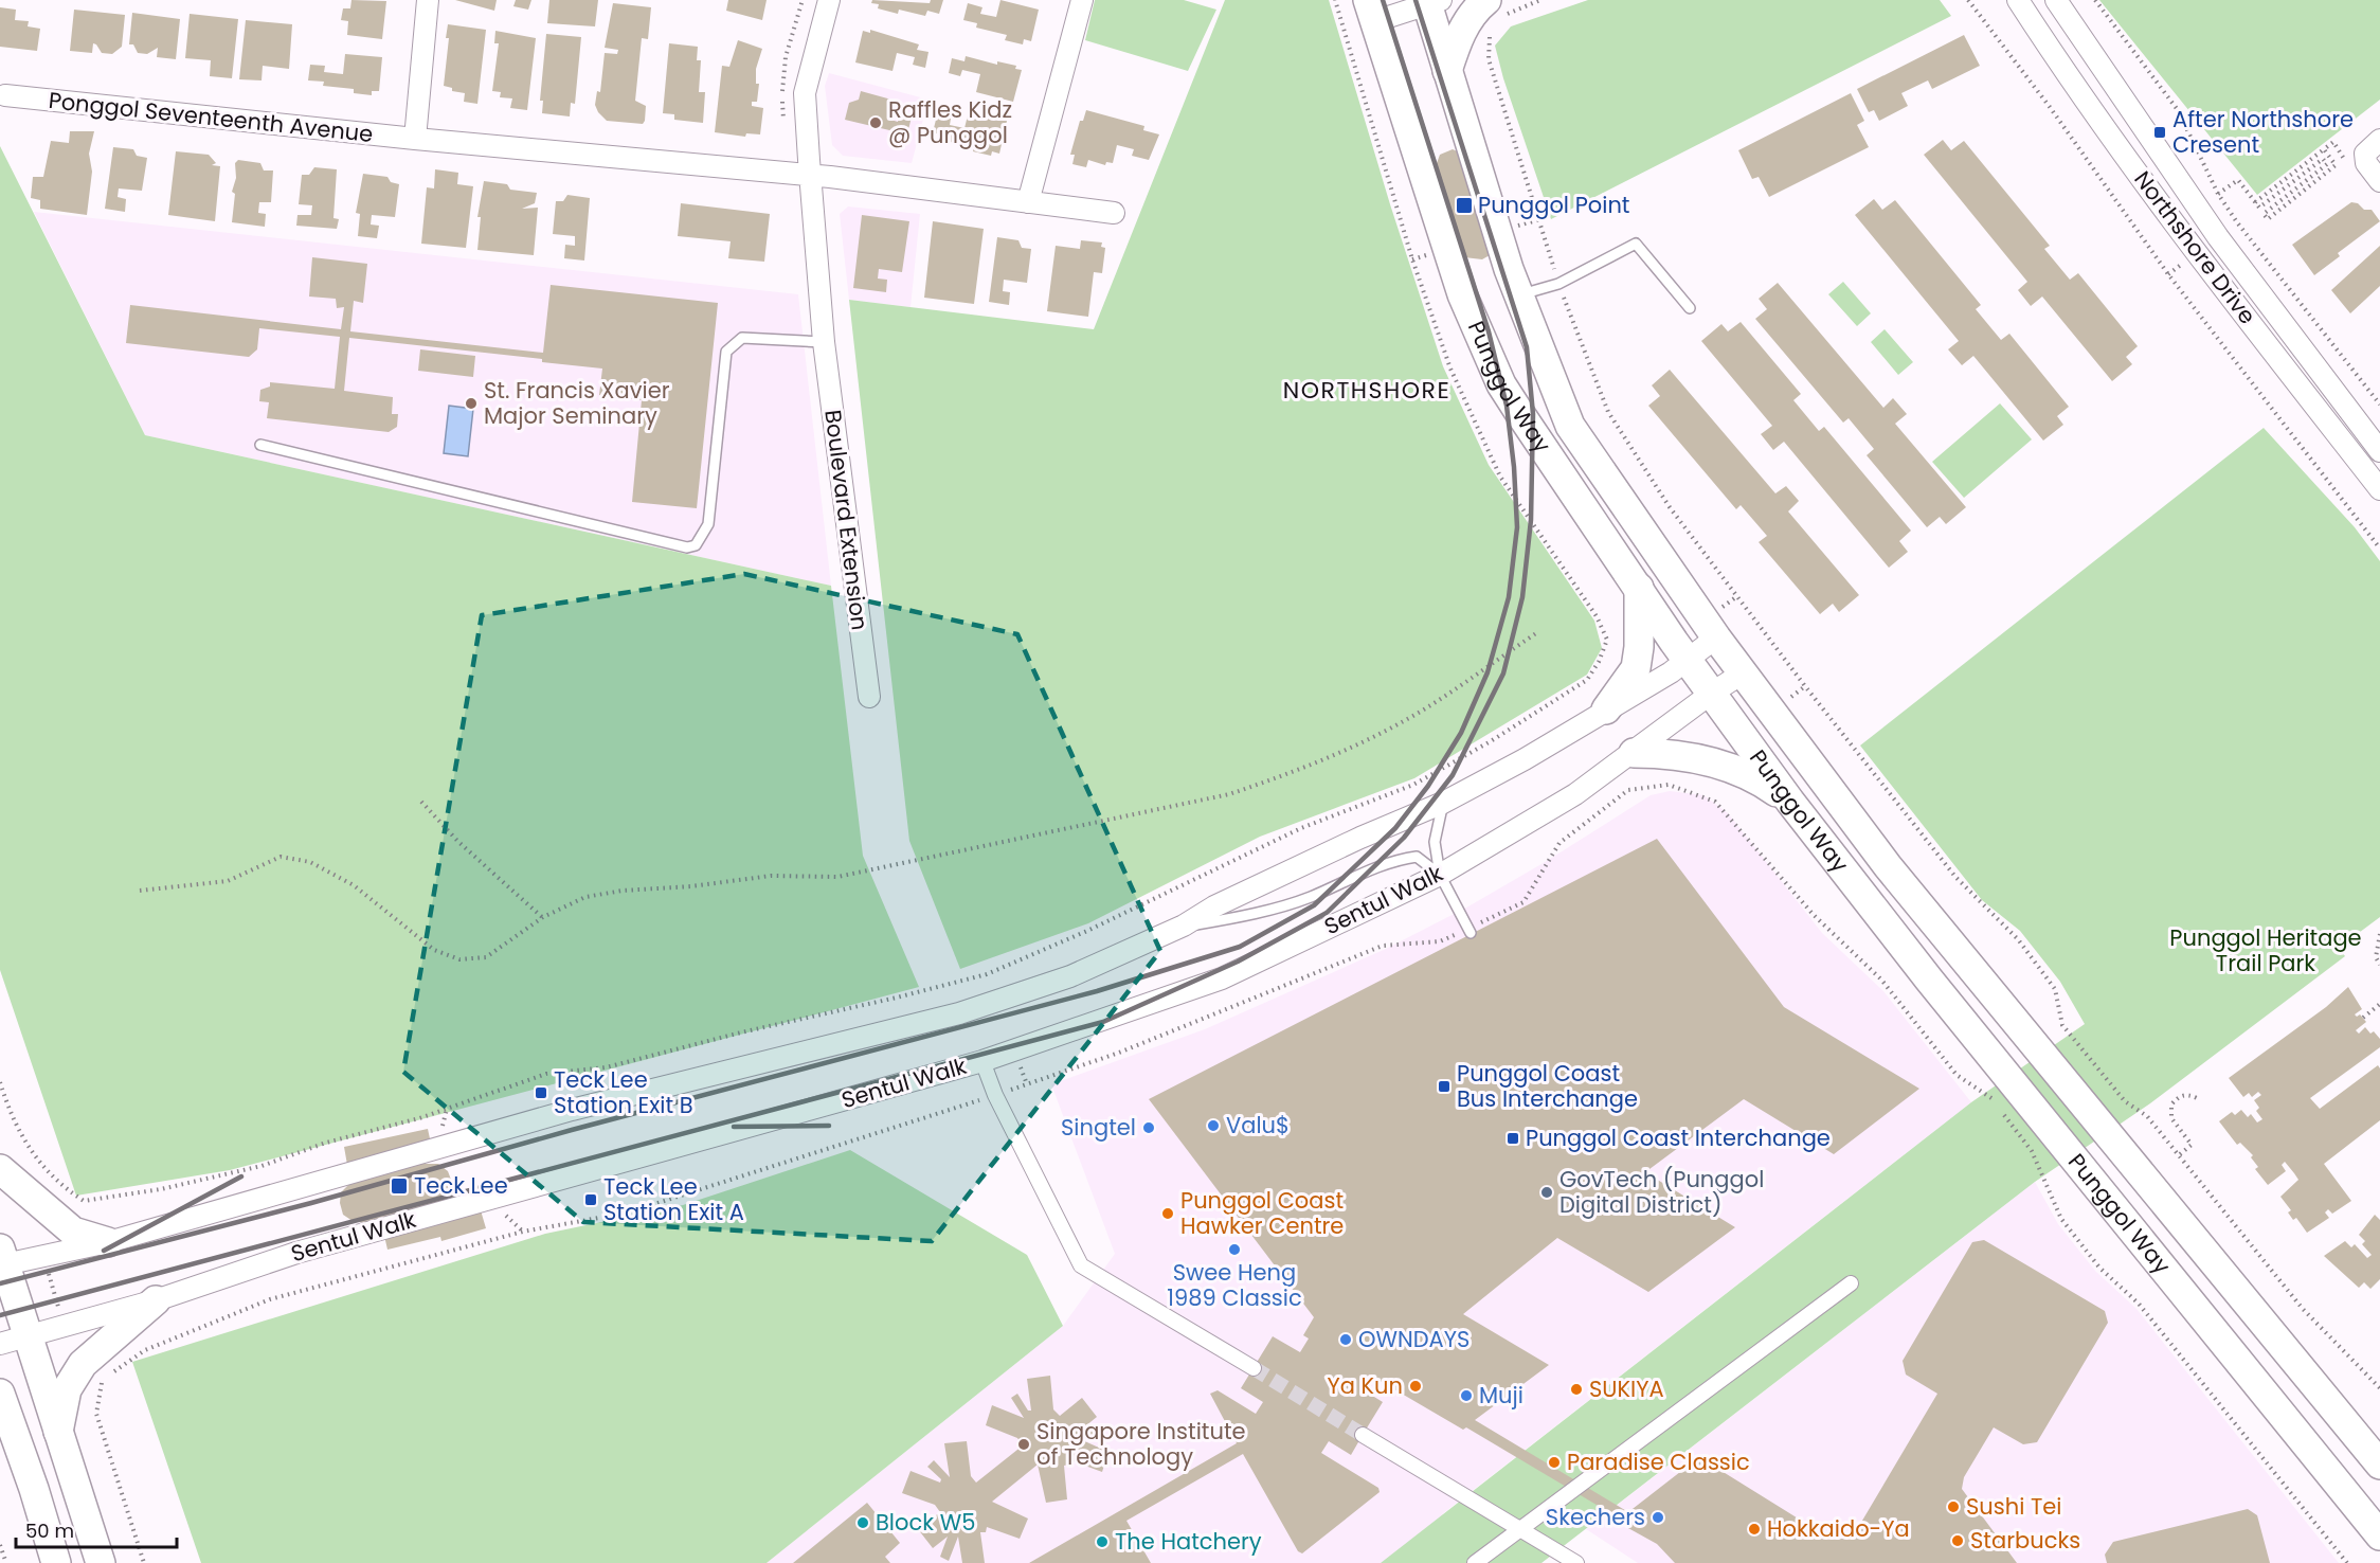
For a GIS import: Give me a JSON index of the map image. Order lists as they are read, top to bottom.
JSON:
{
  "streets": {
    "main road": ["Punggol Way"],
    "street": [
      "Ponggol Seventeenth Avenue",
      "Northshore Drive",
      "Boulevard Extension",
      "Sentul Walk"
    ]
  },
  "crossings": [
    ["Punggol Way", "Sentul Walk"]
  ],
  "districts": ["NORTHSHORE"],
  "parks": ["Punggol Heritage Trail Park"],
  "places": {
    "other": [
      "Raffles Kidz @ Punggol",
      "St. Francis Xavier Major Seminary",
      "Valu$",
      "Singtel",
      "GovTech (Punggol Digital District)",
      "Punggol Coast Hawker Centre",
      "Swee Heng 1989 Classic",
      "OWNDAYS",
      "Ya Kun",
      "SUKIYA",
      "Muji",
      "Singapore Institute of Technology",
      "Paradise Classic",
      "Sushi Tei",
      "Skechers",
      "Block W5",
      "Hokkaido-Ya",
      "Starbucks",
      "The Hatchery"
    ],
    "transit": [
      "After Northshore Cresent",
      "Punggol Point",
      "Punggol Coast Bus Interchange",
      "Teck Lee Station Exit B",
      "Punggol Coast Interchange",
      "Teck Lee",
      "Teck Lee Station Exit A"
    ]
  },
  "scale_bar": "50 m"
}
